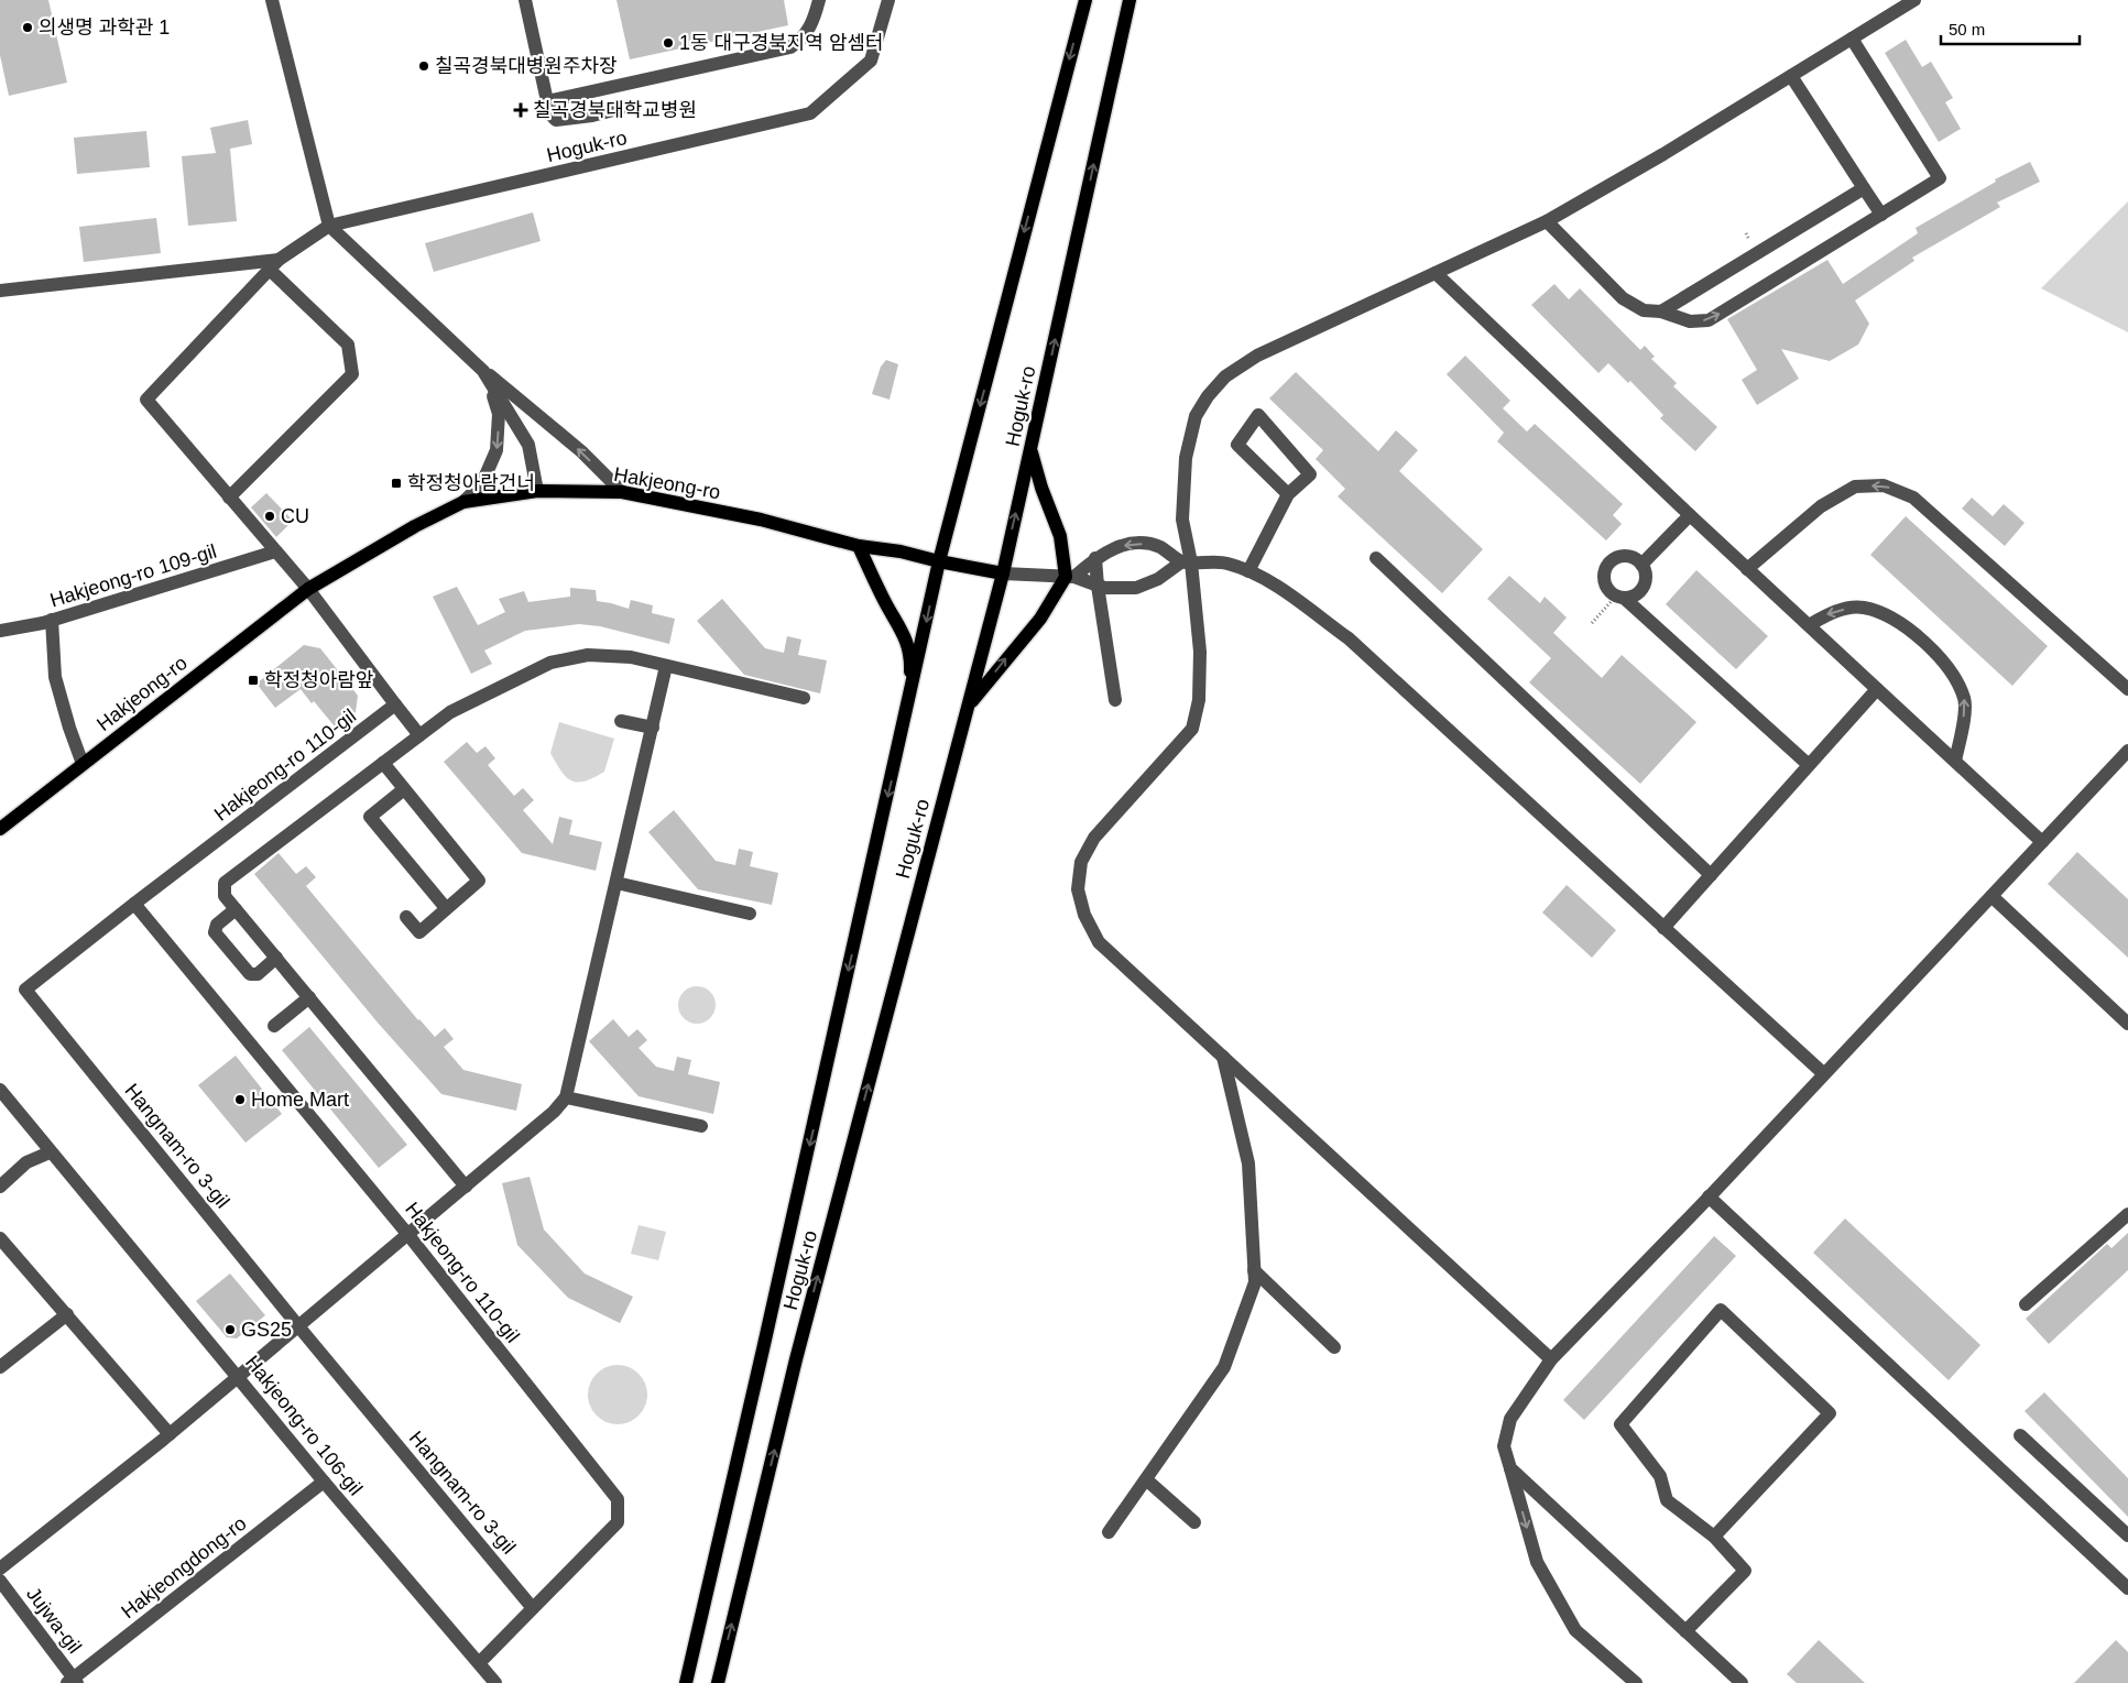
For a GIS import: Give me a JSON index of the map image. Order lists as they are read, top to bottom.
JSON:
{
  "streets": {
    "main road": ["Hoguk-ro", "Hakjeong-ro"],
    "street": [
      "Hakjeong-ro 109-gil",
      "Hakjeong-ro 110-gil",
      "Hangnam-ro 3-gil",
      "Hakjeong-ro 106-gil",
      "Hakjeongdong-ro",
      "Jujwa-gil"
    ]
  },
  "crossings": [
    ["Hoguk-ro", "Hakjeong-ro"],
    ["Hakjeong-ro 110-gil", "Hangnam-ro 3-gil"],
    ["Hakjeong-ro 110-gil", "Hakjeong-ro 106-gil"],
    ["Hakjeong-ro 106-gil", "Hakjeongdong-ro"],
    ["Hakjeongdong-ro", "Jujwa-gil"]
  ],
  "places": {
    "other": [
      "의생명 과학관 1",
      "1동 대구경북지역 암셈터",
      "칠곡경북대병원주차장",
      "CU",
      "Home Mart",
      "GS25"
    ],
    "health": ["칠곡경북대학교병원"],
    "transit": ["학정청아람건너", "학정청아람앞"]
  },
  "scale_bar": "50 m"
}
